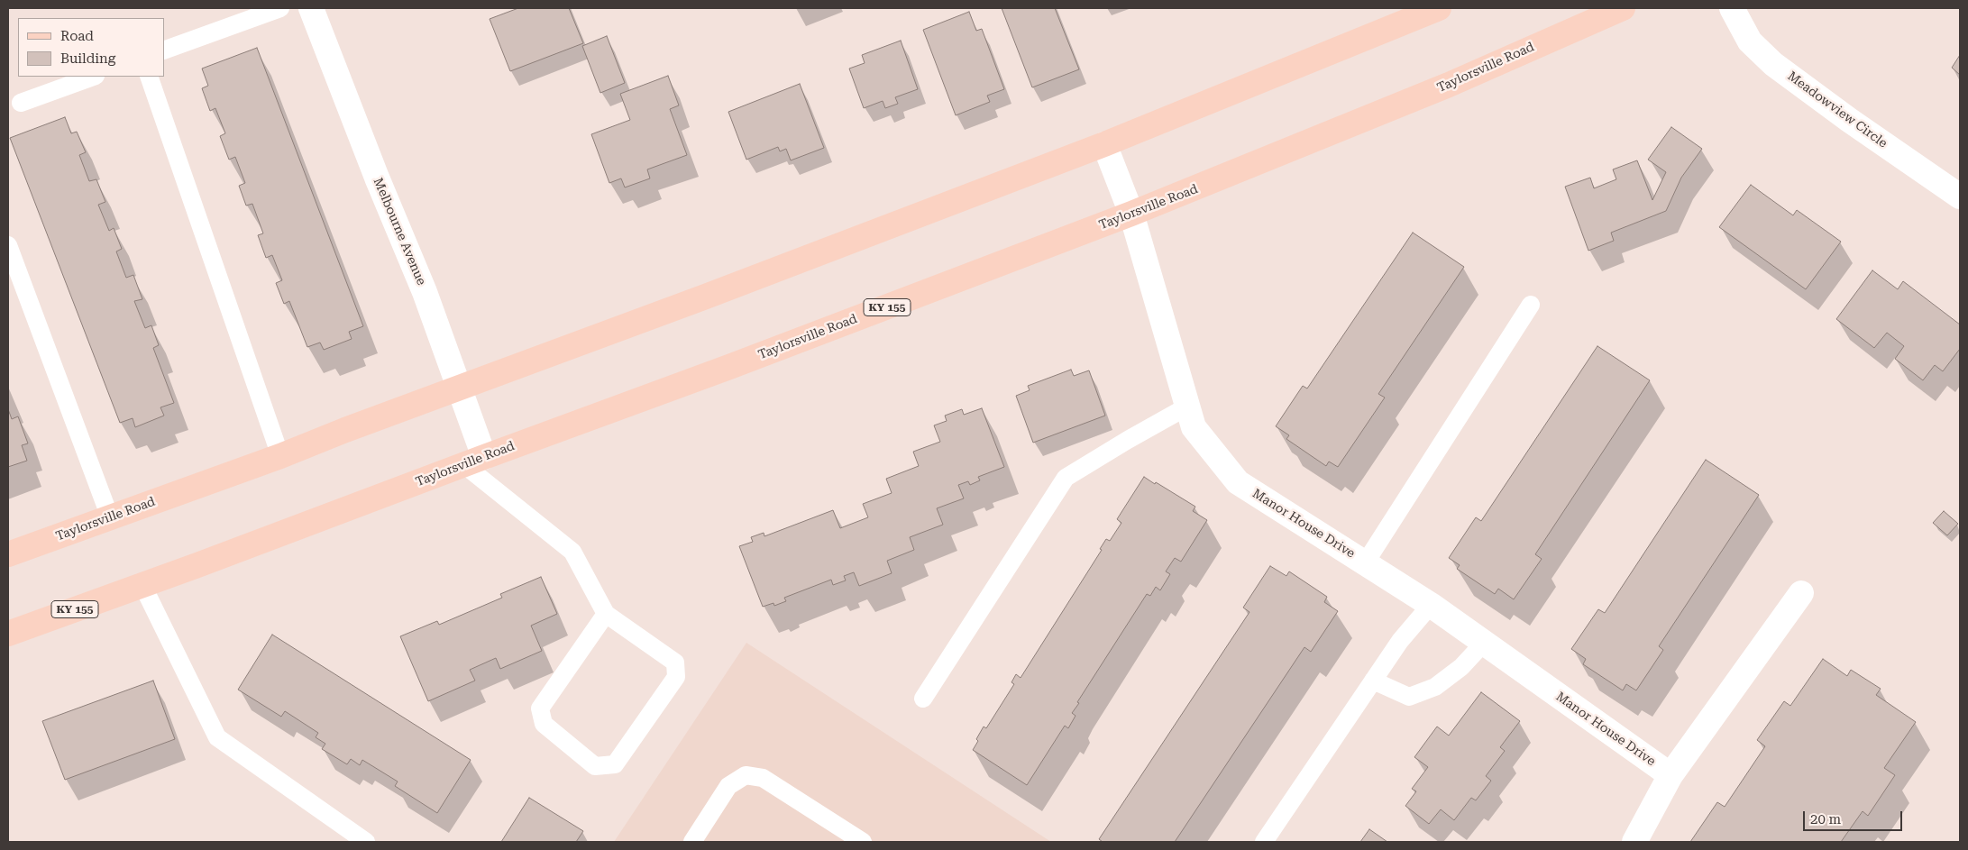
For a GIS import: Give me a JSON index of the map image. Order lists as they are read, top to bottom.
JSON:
{
  "streets": {
    "main road": ["Taylorsville Road", "KY 155"],
    "street": ["Meadowview Circle", "Melbourne Avenue", "Manor House Drive"]
  },
  "crossings": [
    ["Taylorsville Road", "Melbourne Avenue"],
    ["Taylorsville Road", "Manor House Drive"]
  ],
  "legend": ["Road", "Building"],
  "scale_bar": "20 m"
}
